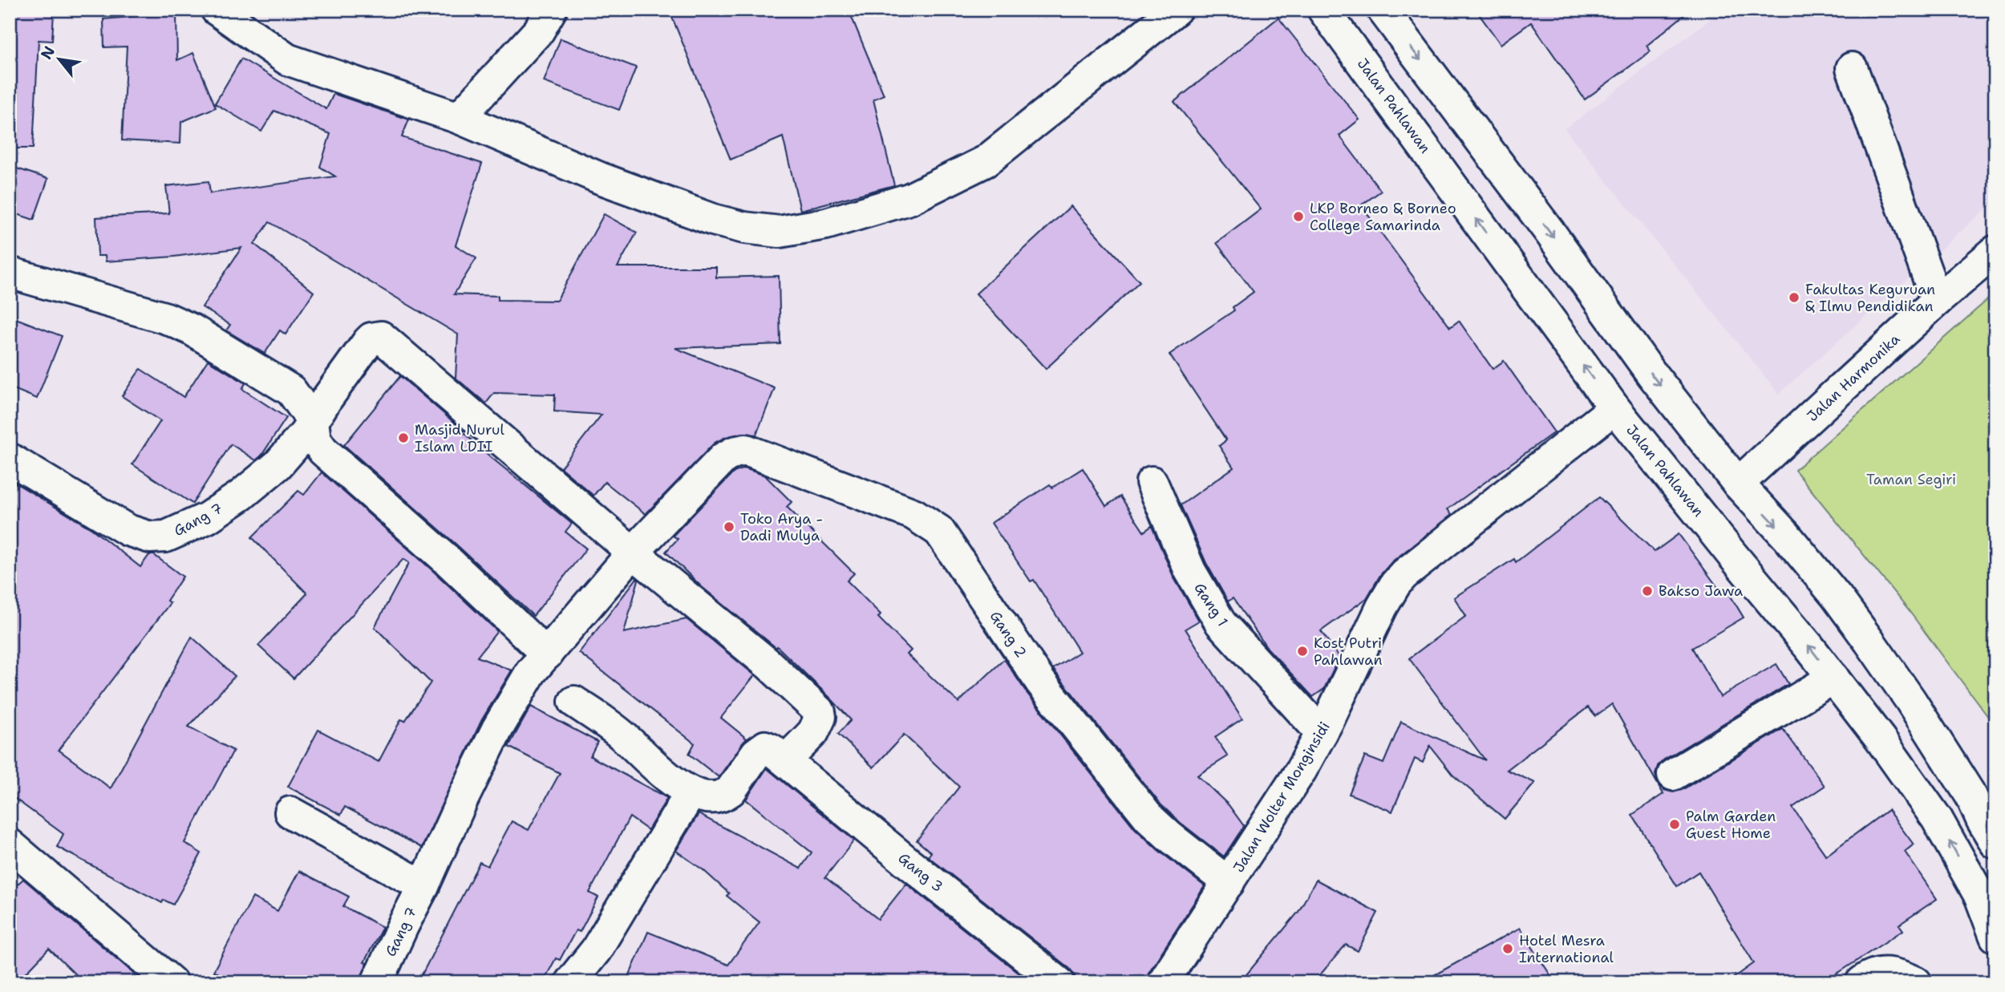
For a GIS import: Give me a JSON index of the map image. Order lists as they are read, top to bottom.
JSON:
{
  "streets": {
    "street": [
      "Jalan Pahlawan",
      "Jalan Harmonika",
      "Gang 7",
      "Gang 1",
      "Gang 2",
      "Jalan Wolter Monginsidi",
      "Gang 3"
    ]
  },
  "crossings": [
    ["Jalan Pahlawan", "Jalan Wolter Monginsidi"],
    ["Gang 7", "Gang 2"],
    ["Gang 1", "Jalan Wolter Monginsidi"],
    ["Gang 2", "Jalan Wolter Monginsidi"]
  ],
  "parks": ["Taman Segiri"],
  "places": [
    "LKP Borneo & Borneo College Samarinda",
    "Fakultas Keguruan & Ilmu Pendidikan",
    "Masjid Nurul Islam LDII",
    "Toko Arya - Dadi Mulya",
    "Bakso Jawa",
    "Kost Putri Pahlawan",
    "Palm Garden Guest Home",
    "Hotel Mesra International"
  ],
  "north": "top left"
}
